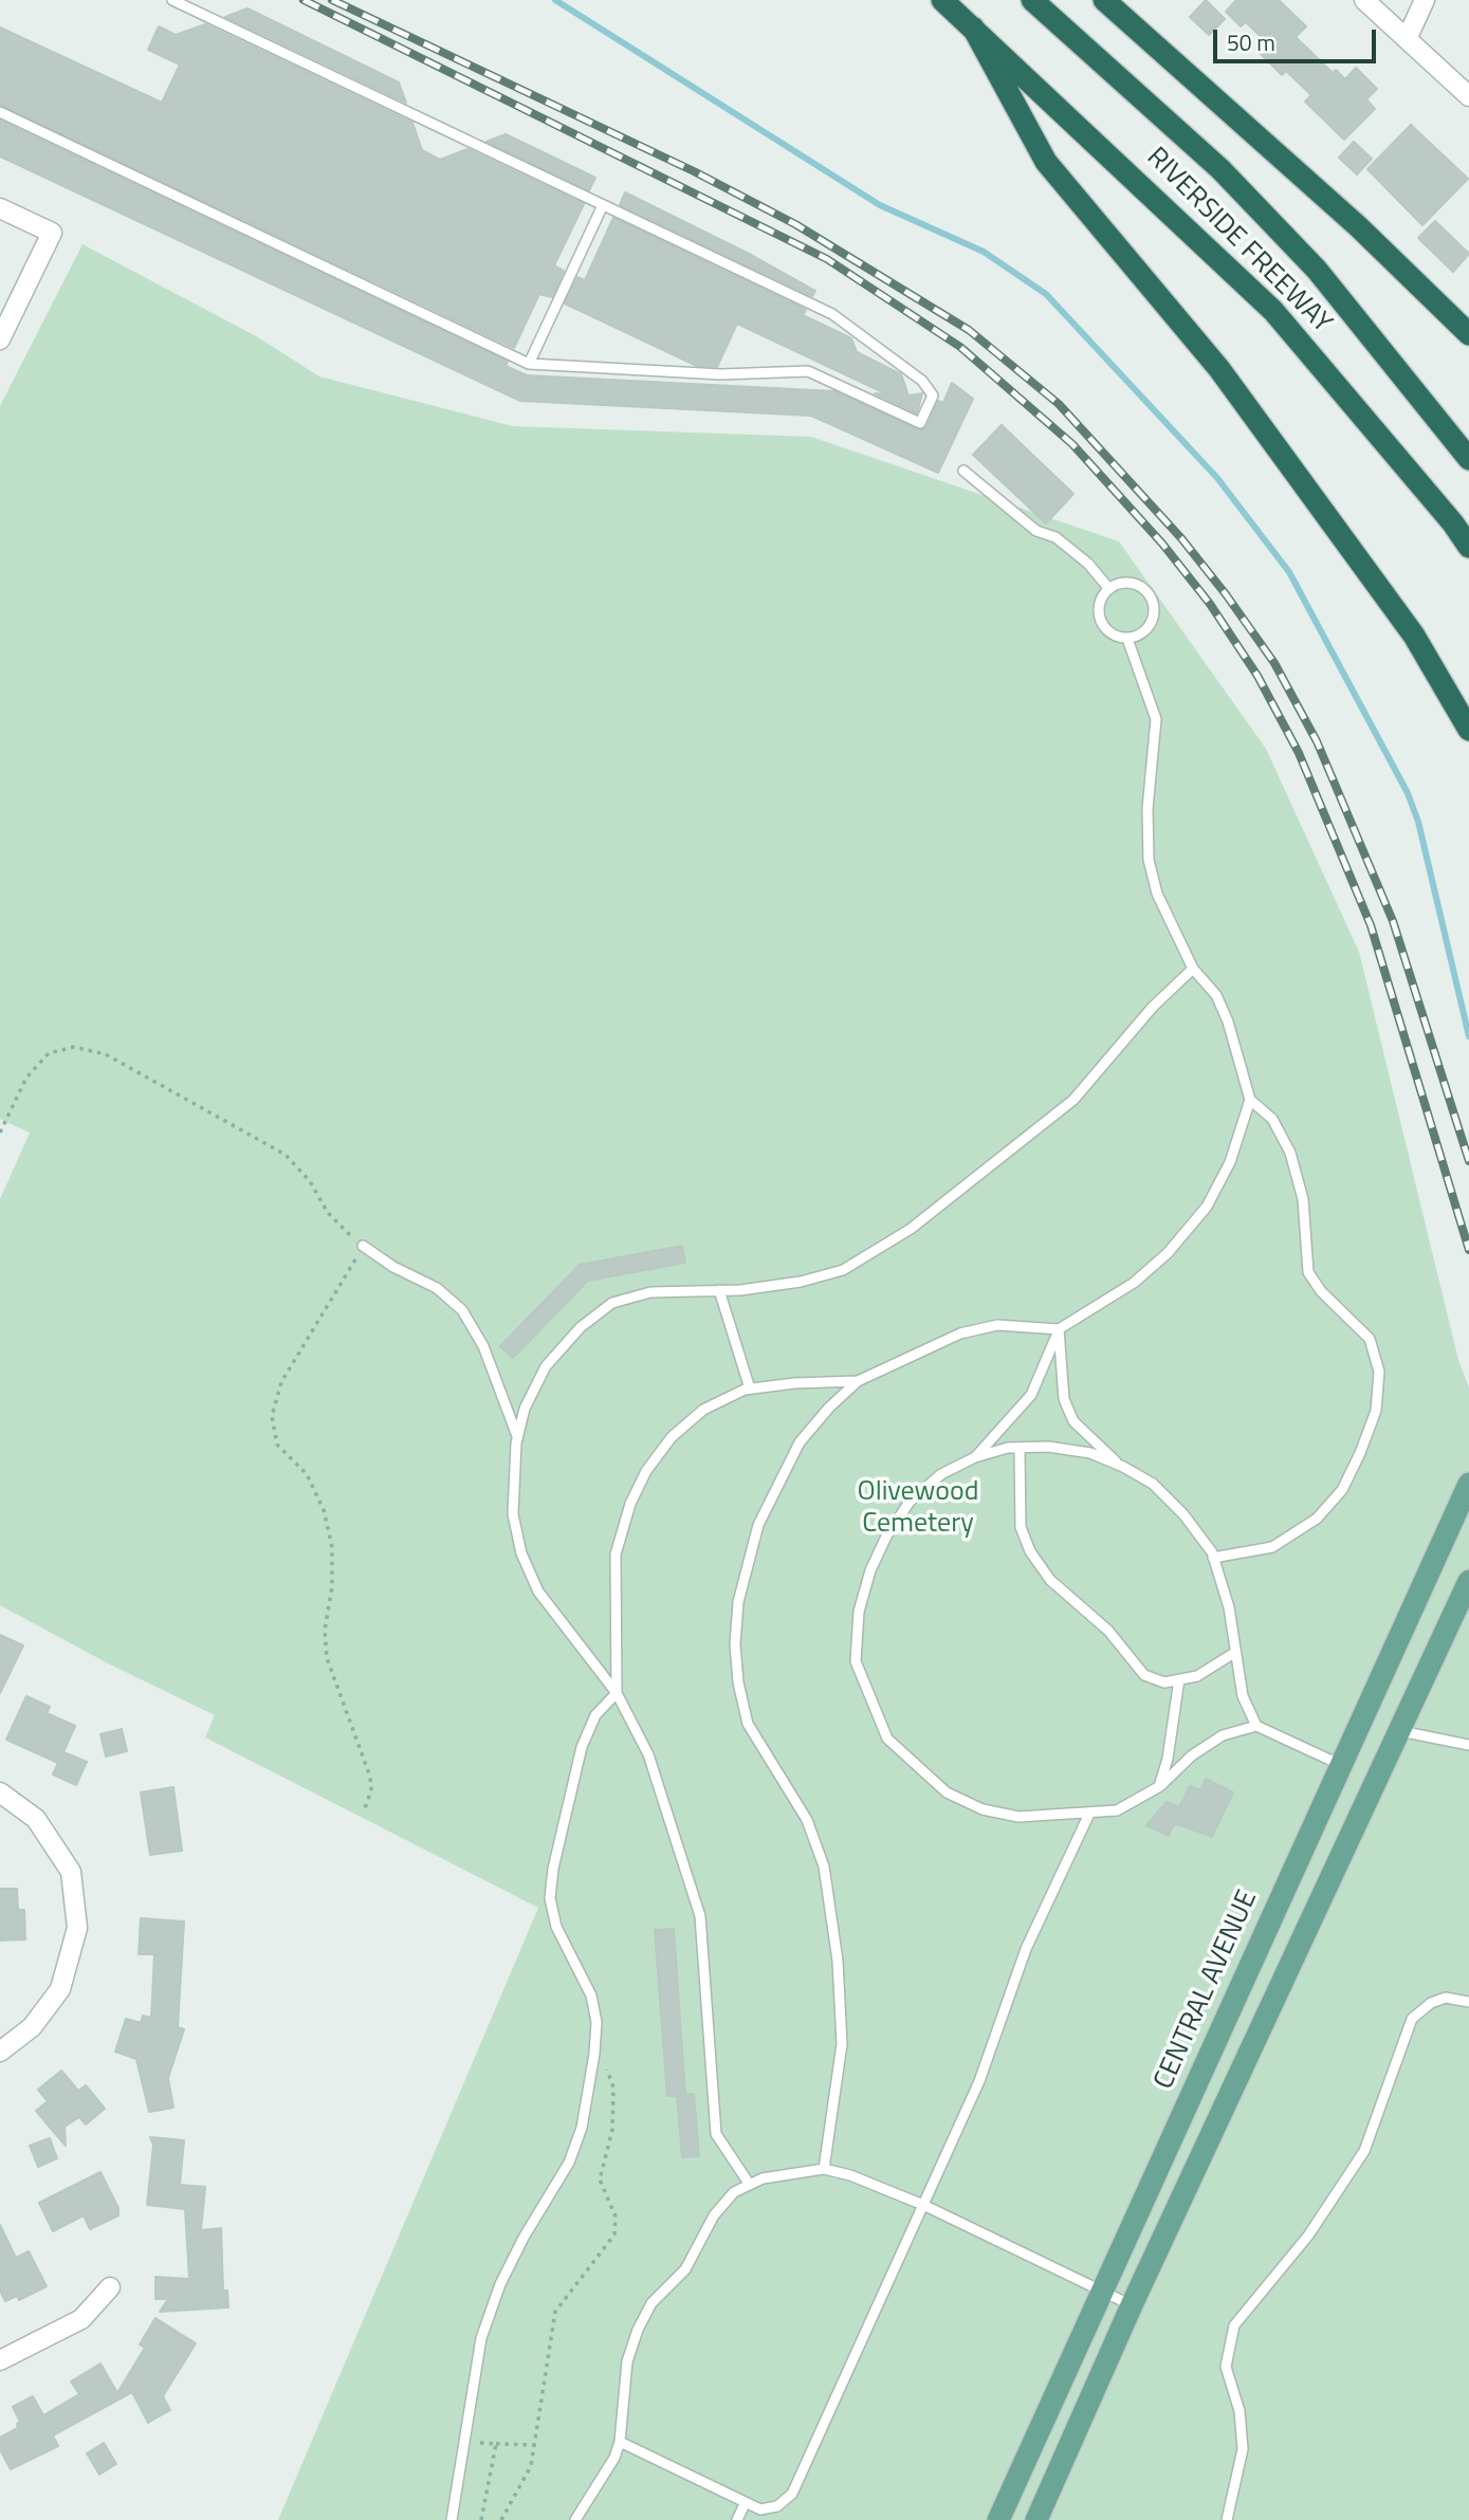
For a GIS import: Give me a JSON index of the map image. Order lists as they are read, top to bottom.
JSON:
{
  "streets": {
    "highway": ["RIVERSIDE FREEWAY"],
    "main road": ["CENTRAL AVENUE"]
  },
  "parks": ["Olivewood Cemetery"],
  "scale_bar": "50 m"
}
